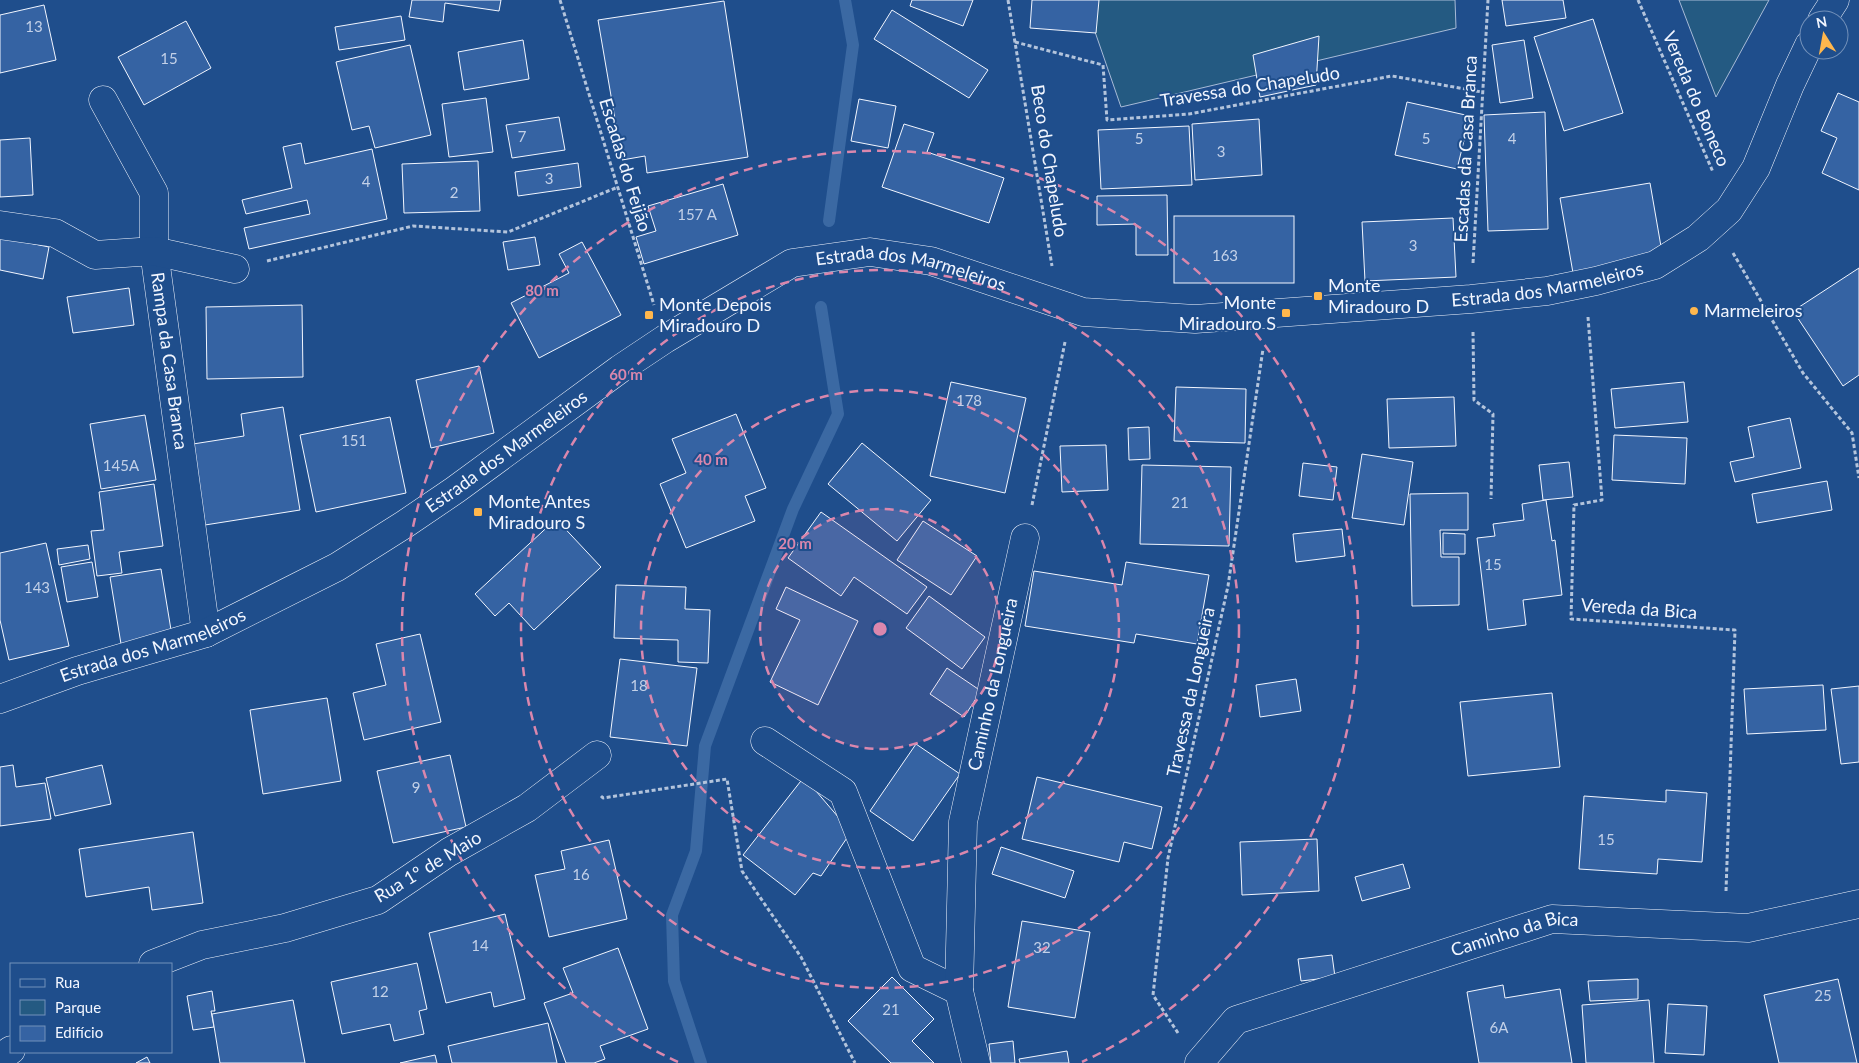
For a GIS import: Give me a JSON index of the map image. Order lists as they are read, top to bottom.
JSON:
{
  "streets": {
    "street": [
      "Estrada dos Marmeleiros",
      "Rampa da Casa Branca",
      "Caminho da Longueira",
      "Rua 1º de Maio",
      "Caminho da Bica"
    ],
    "path": [
      "Travessa do Chapeludo",
      "Vereda do Boneco",
      "Escadas da Casa Branca",
      "Beco do Chapeludo",
      "Escadas do Feijão",
      "Vereda da Bica",
      "Travessa da Longueira"
    ]
  },
  "crossings": [
    ["Travessa do Chapeludo", "Escadas da Casa Branca"],
    ["Travessa do Chapeludo", "Beco do Chapeludo"],
    ["Vereda do Boneco", "Estrada dos Marmeleiros"],
    ["Escadas da Casa Branca", "Estrada dos Marmeleiros"],
    ["Escadas do Feijão", "Estrada dos Marmeleiros"],
    ["Estrada dos Marmeleiros", "Rampa da Casa Branca"],
    ["Estrada dos Marmeleiros", "Vereda da Bica"],
    ["Estrada dos Marmeleiros", "Travessa da Longueira"],
    ["Vereda da Bica", "Caminho da Bica"]
  ],
  "places": {
    "transit": [
      "Monte Miradouro D",
      "Monte Miradouro S",
      "Monte Depois Miradouro D",
      "Monte Antes Miradouro S"
    ],
    "other": ["Marmeleiros"]
  },
  "house_numbers": [
    "13",
    "15",
    "7",
    "5",
    "5",
    "4",
    "3",
    "3",
    "4",
    "2",
    "157 A",
    "3",
    "163",
    "178",
    "151",
    "145A",
    "21",
    "15",
    "143",
    "18",
    "9",
    "15",
    "16",
    "14",
    "32",
    "12",
    "25",
    "21",
    "6A"
  ],
  "legend": ["Rua", "Parque", "Edifício"],
  "north": "top",
  "rings": [
    "80 m",
    "60 m",
    "40 m",
    "20 m"
  ]
}
